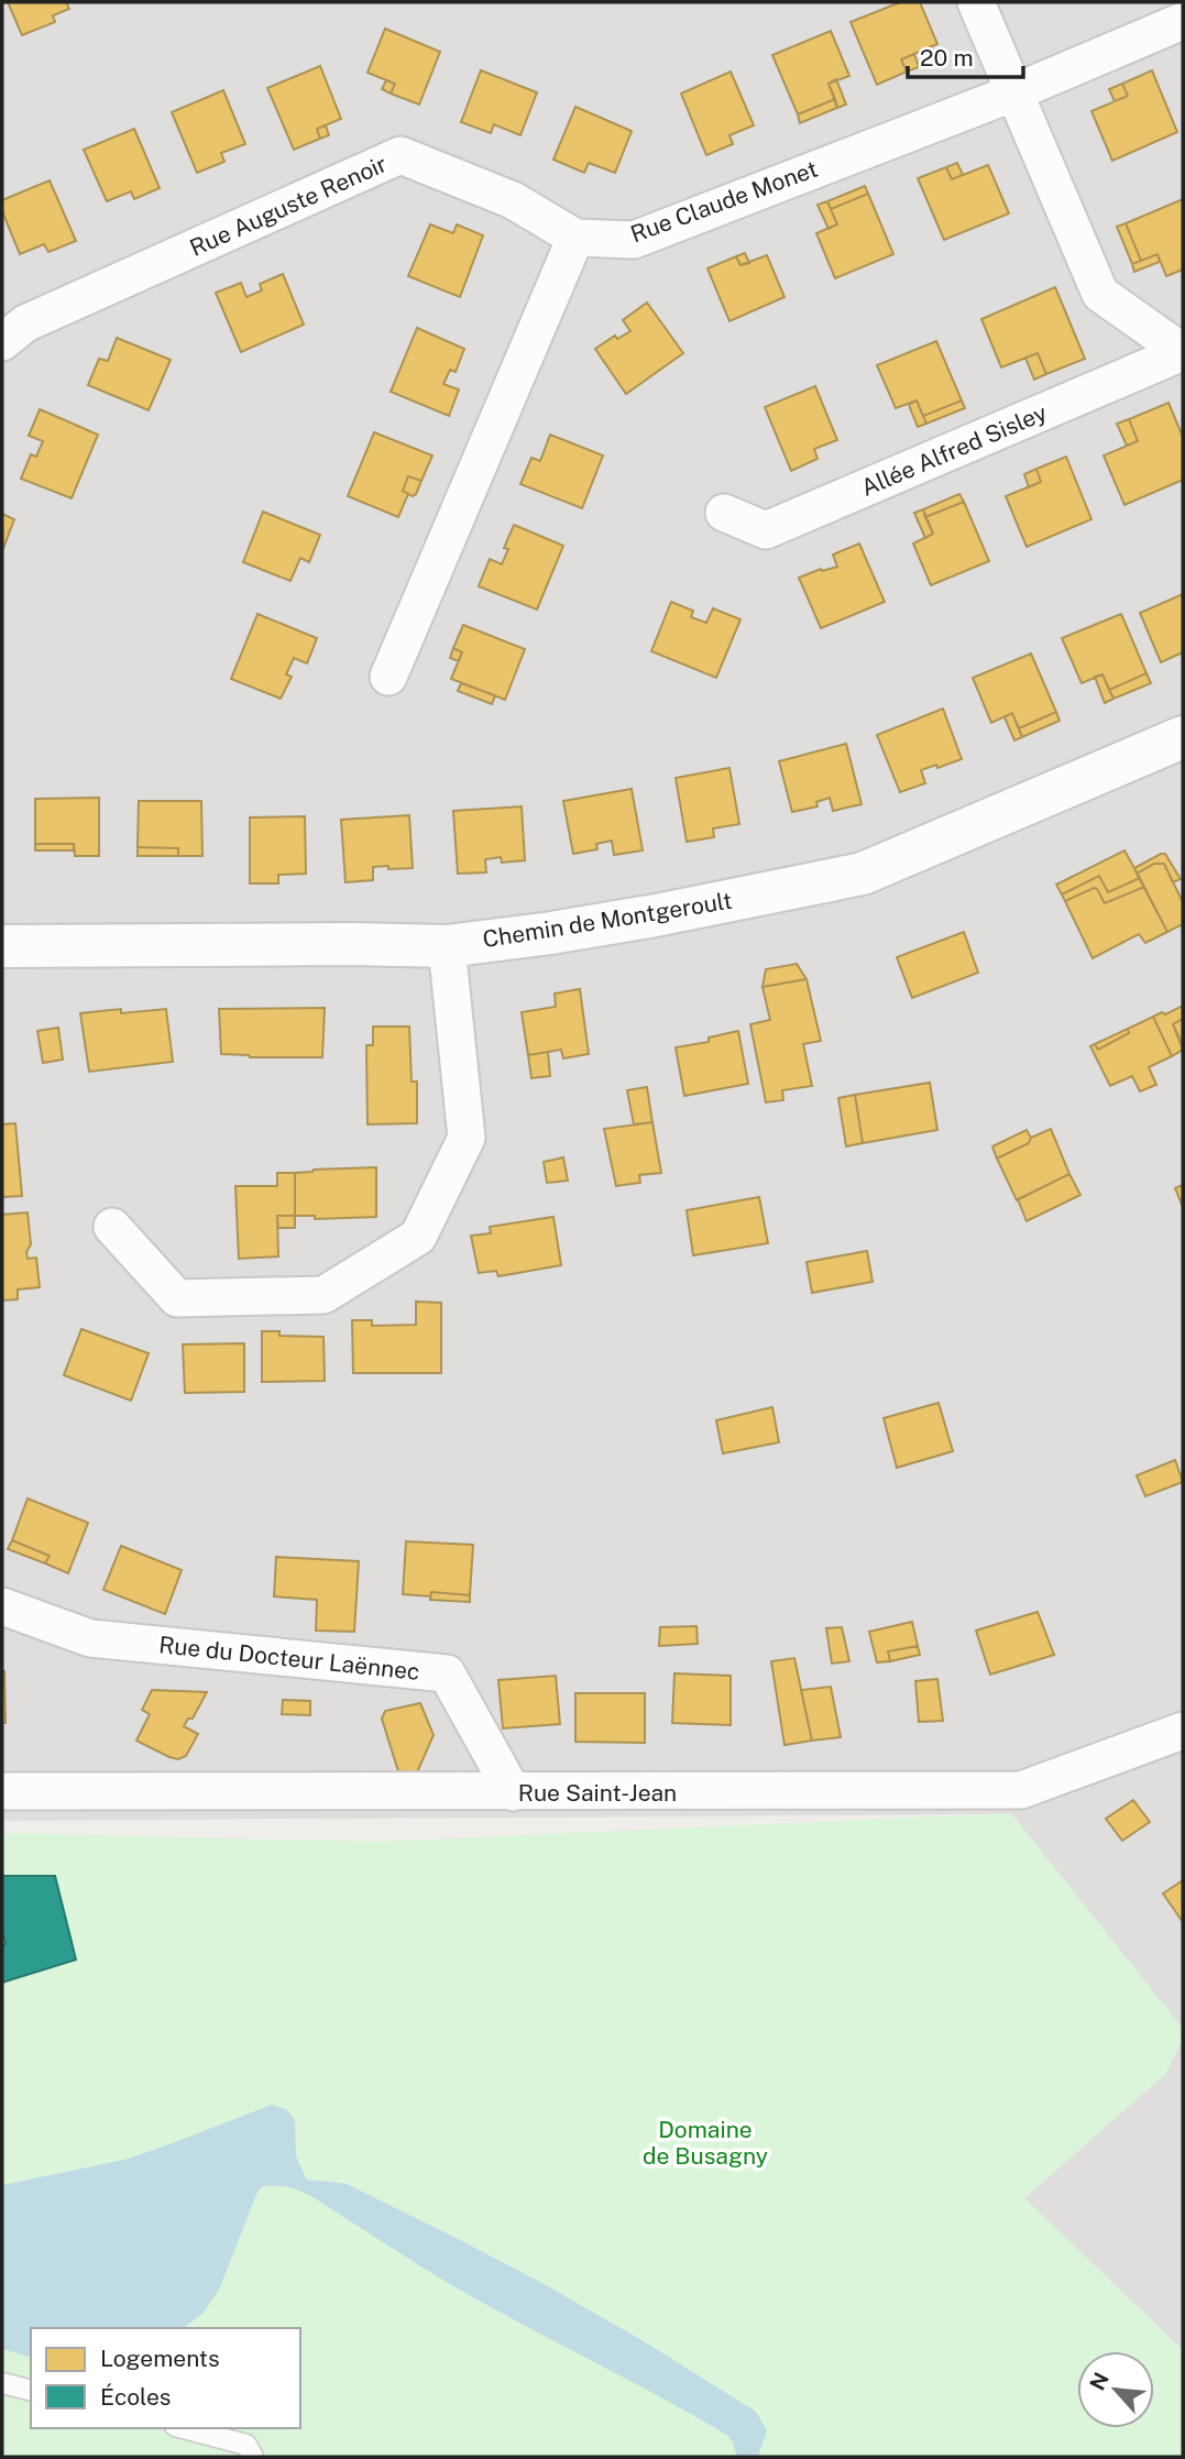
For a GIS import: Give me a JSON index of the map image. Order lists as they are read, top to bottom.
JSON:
{
  "streets": {
    "street": [
      "Rue Claude Monet",
      "Rue Auguste Renoir",
      "Allée Alfred Sisley",
      "Chemin de Montgeroult",
      "Rue du Docteur Laënnec",
      "Rue Saint-Jean"
    ]
  },
  "crossings": [
    ["Rue Claude Monet", "Rue Auguste Renoir"],
    ["Rue du Docteur Laënnec", "Rue Saint-Jean"]
  ],
  "parks": ["Domaine de Busagny"],
  "legend": ["Logements", "Écoles"],
  "scale_bar": "20 m",
  "north": "top left"
}
